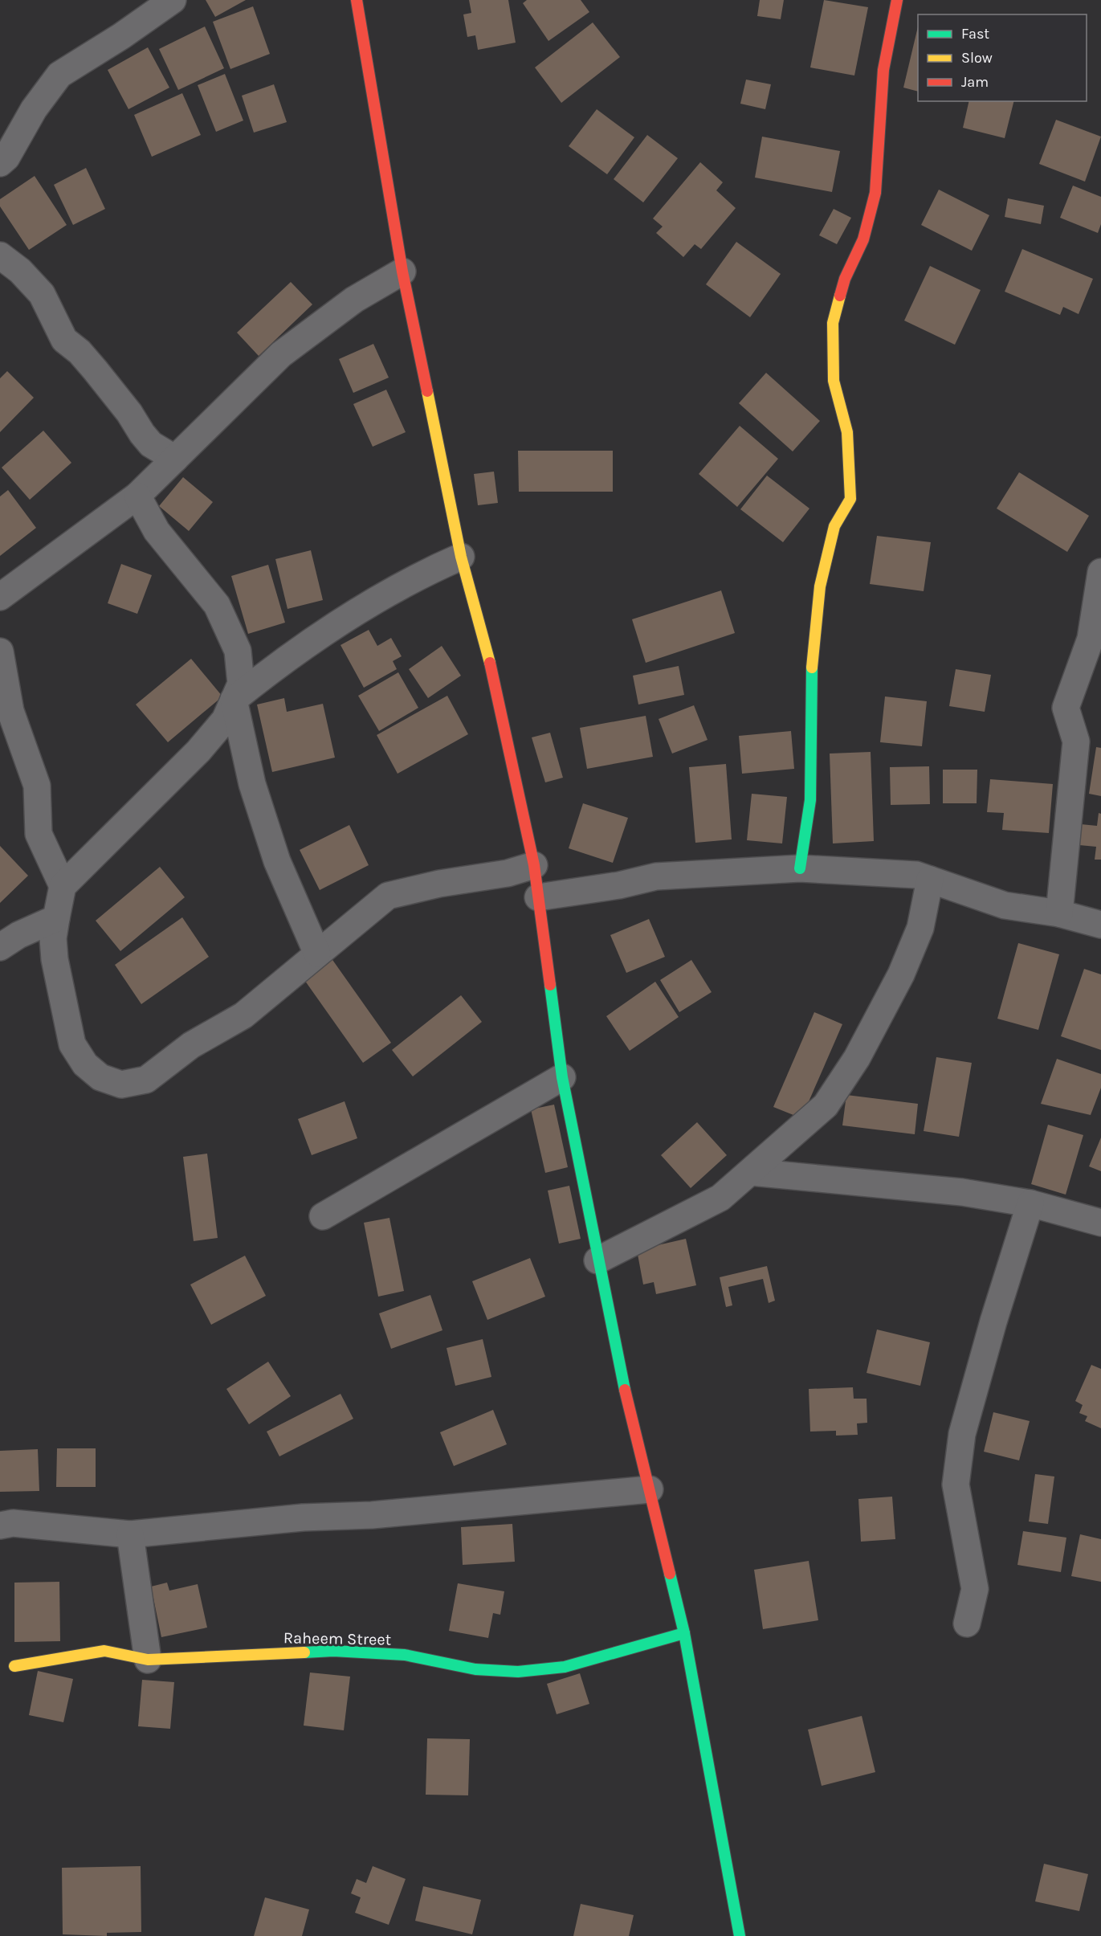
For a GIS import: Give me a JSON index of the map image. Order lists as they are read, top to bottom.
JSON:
{
  "streets": {
    "street": ["Raheem Street"]
  },
  "legend": ["Fast", "Slow", "Jam"]
}
